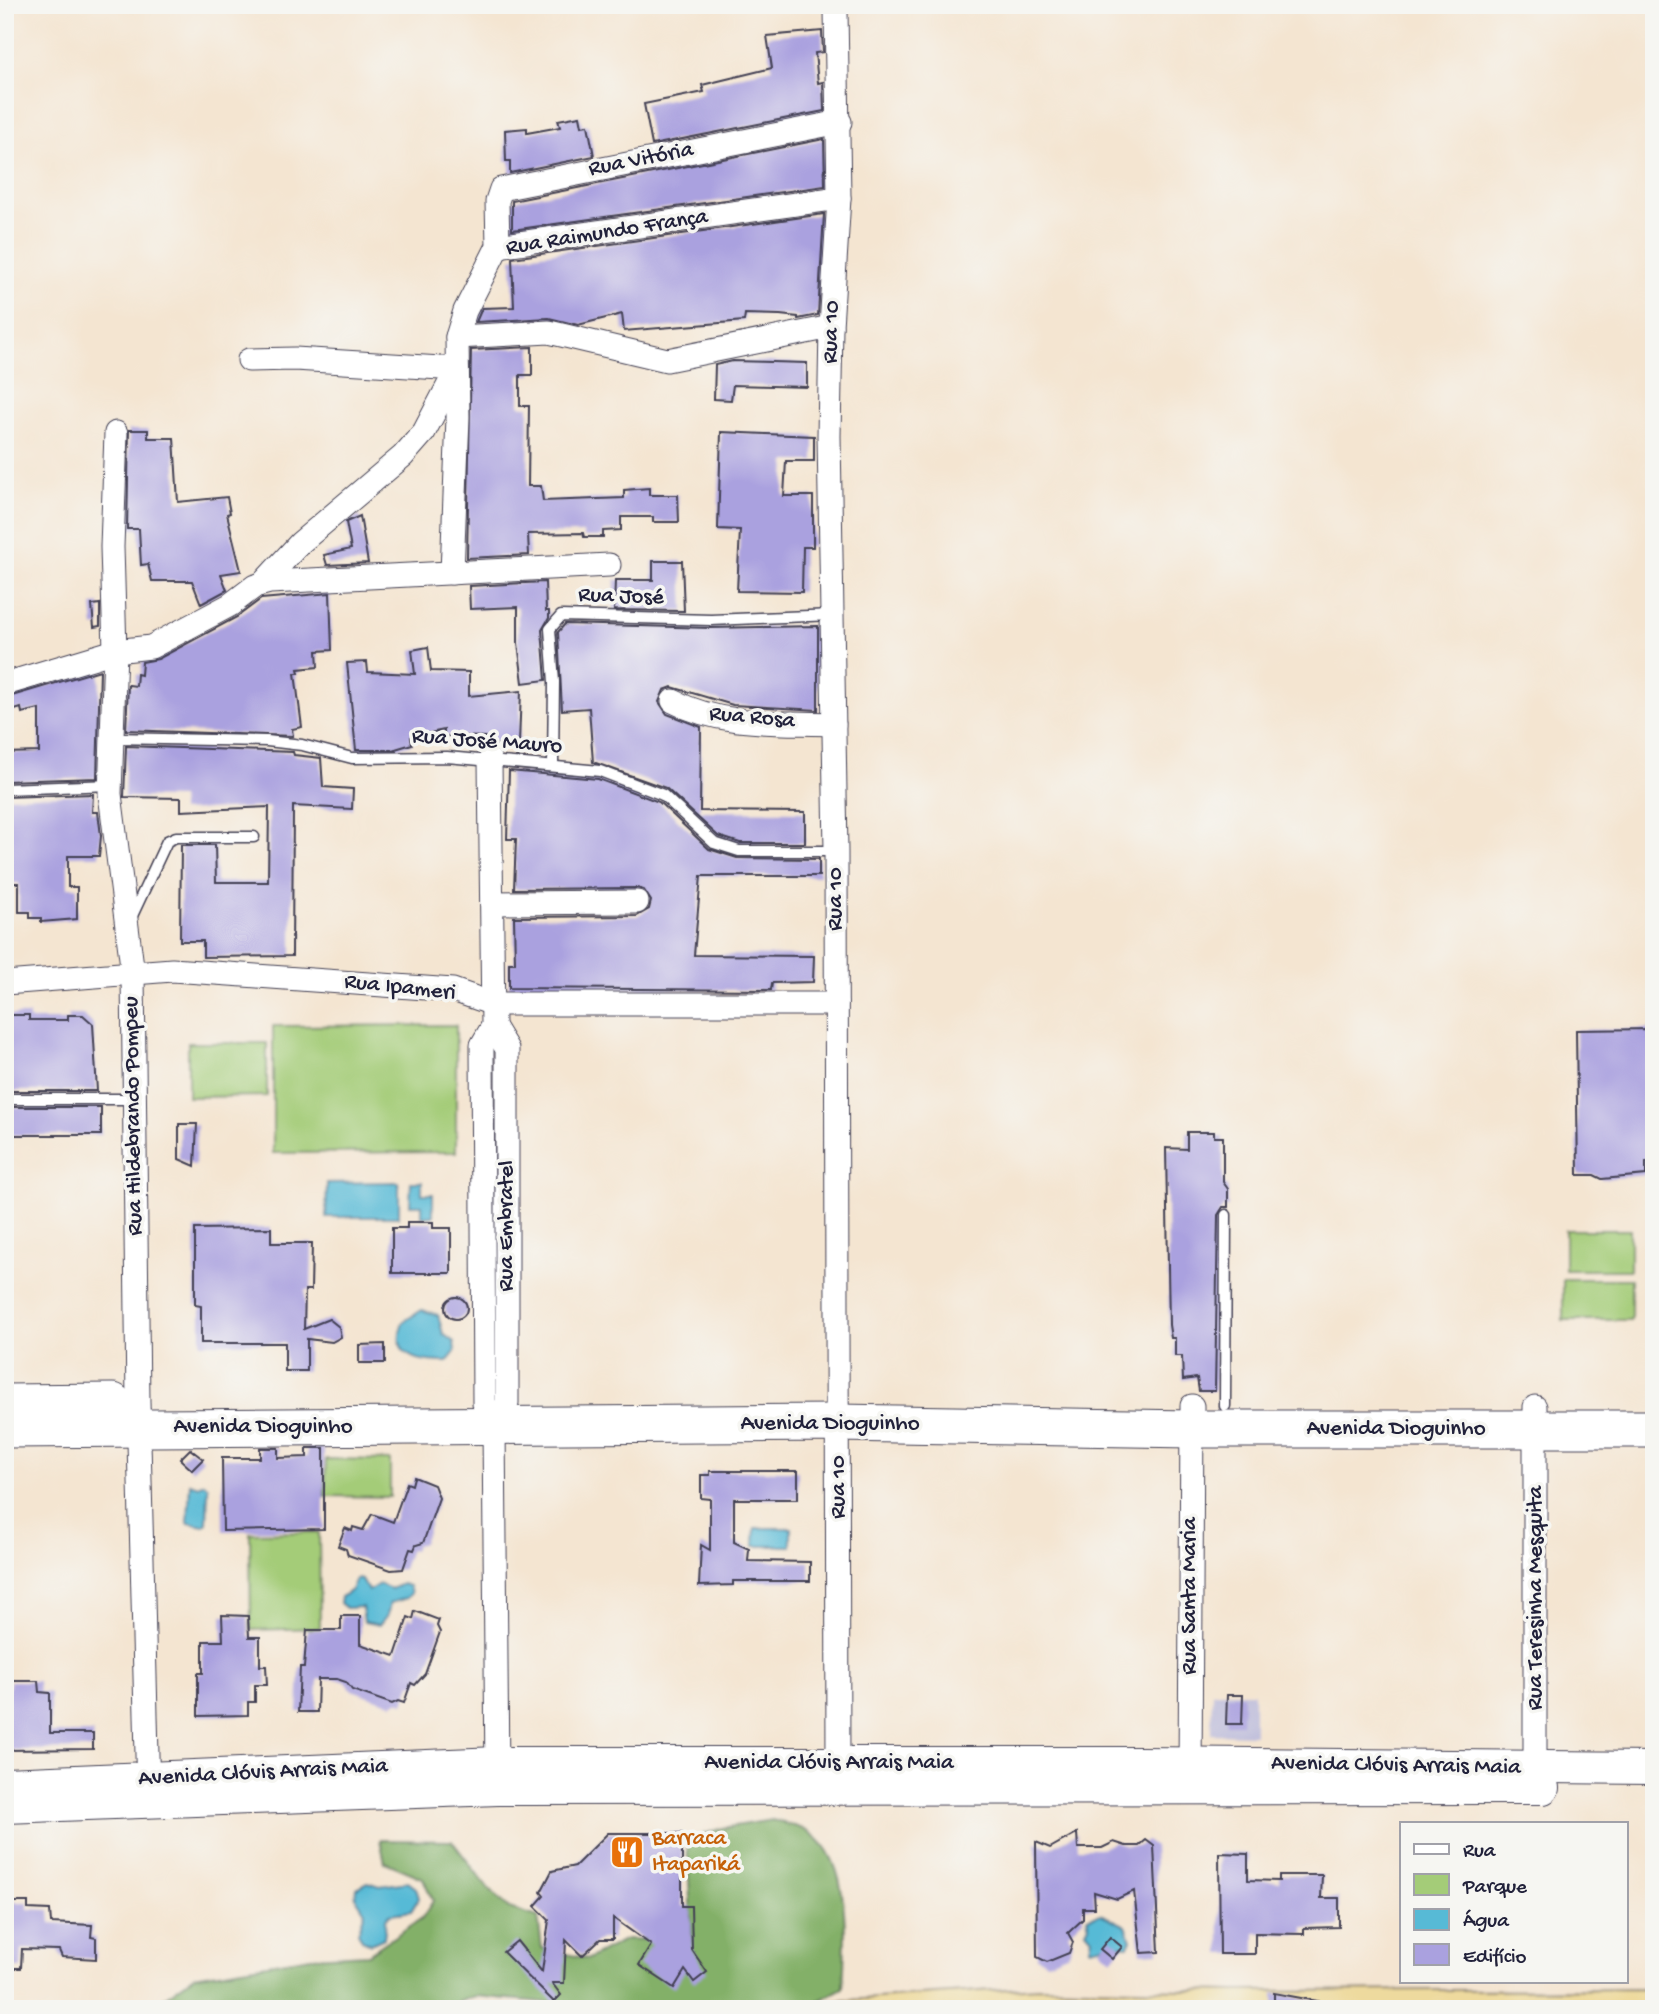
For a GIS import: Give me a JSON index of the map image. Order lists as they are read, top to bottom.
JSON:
{
  "streets": {
    "main road": ["Avenida Dioguinho", "Avenida Clóvis Arrais Maia"],
    "street": [
      "Rua Vitória",
      "Rua Raimundo França",
      "Rua 10",
      "Rua Rosa",
      "Rua Ipameri",
      "Rua Hildebrando Pompeu",
      "Rua Embratel",
      "Rua Santa Maria",
      "Rua Teresinha Mesquita"
    ],
    "lane": ["Rua José", "Rua José Mauro"]
  },
  "crossings": [
    ["Rua Vitória", "Rua Raimundo França"],
    ["Rua Vitória", "Rua 10"],
    ["Rua Raimundo França", "Rua 10"],
    ["Rua 10", "Rua José"],
    ["Rua 10", "Rua Rosa"],
    ["Rua 10", "Rua José Mauro"],
    ["Rua 10", "Rua Ipameri"],
    ["Rua 10", "Avenida Dioguinho"],
    ["Rua 10", "Avenida Clóvis Arrais Maia"],
    ["Rua José", "Rua José Mauro"],
    ["Rua José Mauro", "Rua Hildebrando Pompeu"],
    ["Rua José Mauro", "Rua Embratel"],
    ["Rua Ipameri", "Rua Hildebrando Pompeu"],
    ["Rua Ipameri", "Rua Embratel"],
    ["Rua Hildebrando Pompeu", "Avenida Dioguinho"],
    ["Rua Hildebrando Pompeu", "Avenida Clóvis Arrais Maia"],
    ["Rua Embratel", "Avenida Dioguinho"],
    ["Rua Embratel", "Avenida Clóvis Arrais Maia"],
    ["Avenida Dioguinho", "Rua Santa Maria"],
    ["Avenida Dioguinho", "Rua Teresinha Mesquita"],
    ["Rua Santa Maria", "Avenida Clóvis Arrais Maia"],
    ["Rua Teresinha Mesquita", "Avenida Clóvis Arrais Maia"]
  ],
  "places": {
    "restaurant": ["Barraca Itapariká"]
  },
  "legend": [
    "Rua",
    "Parque",
    "Água",
    "Edifício"
  ]
}
